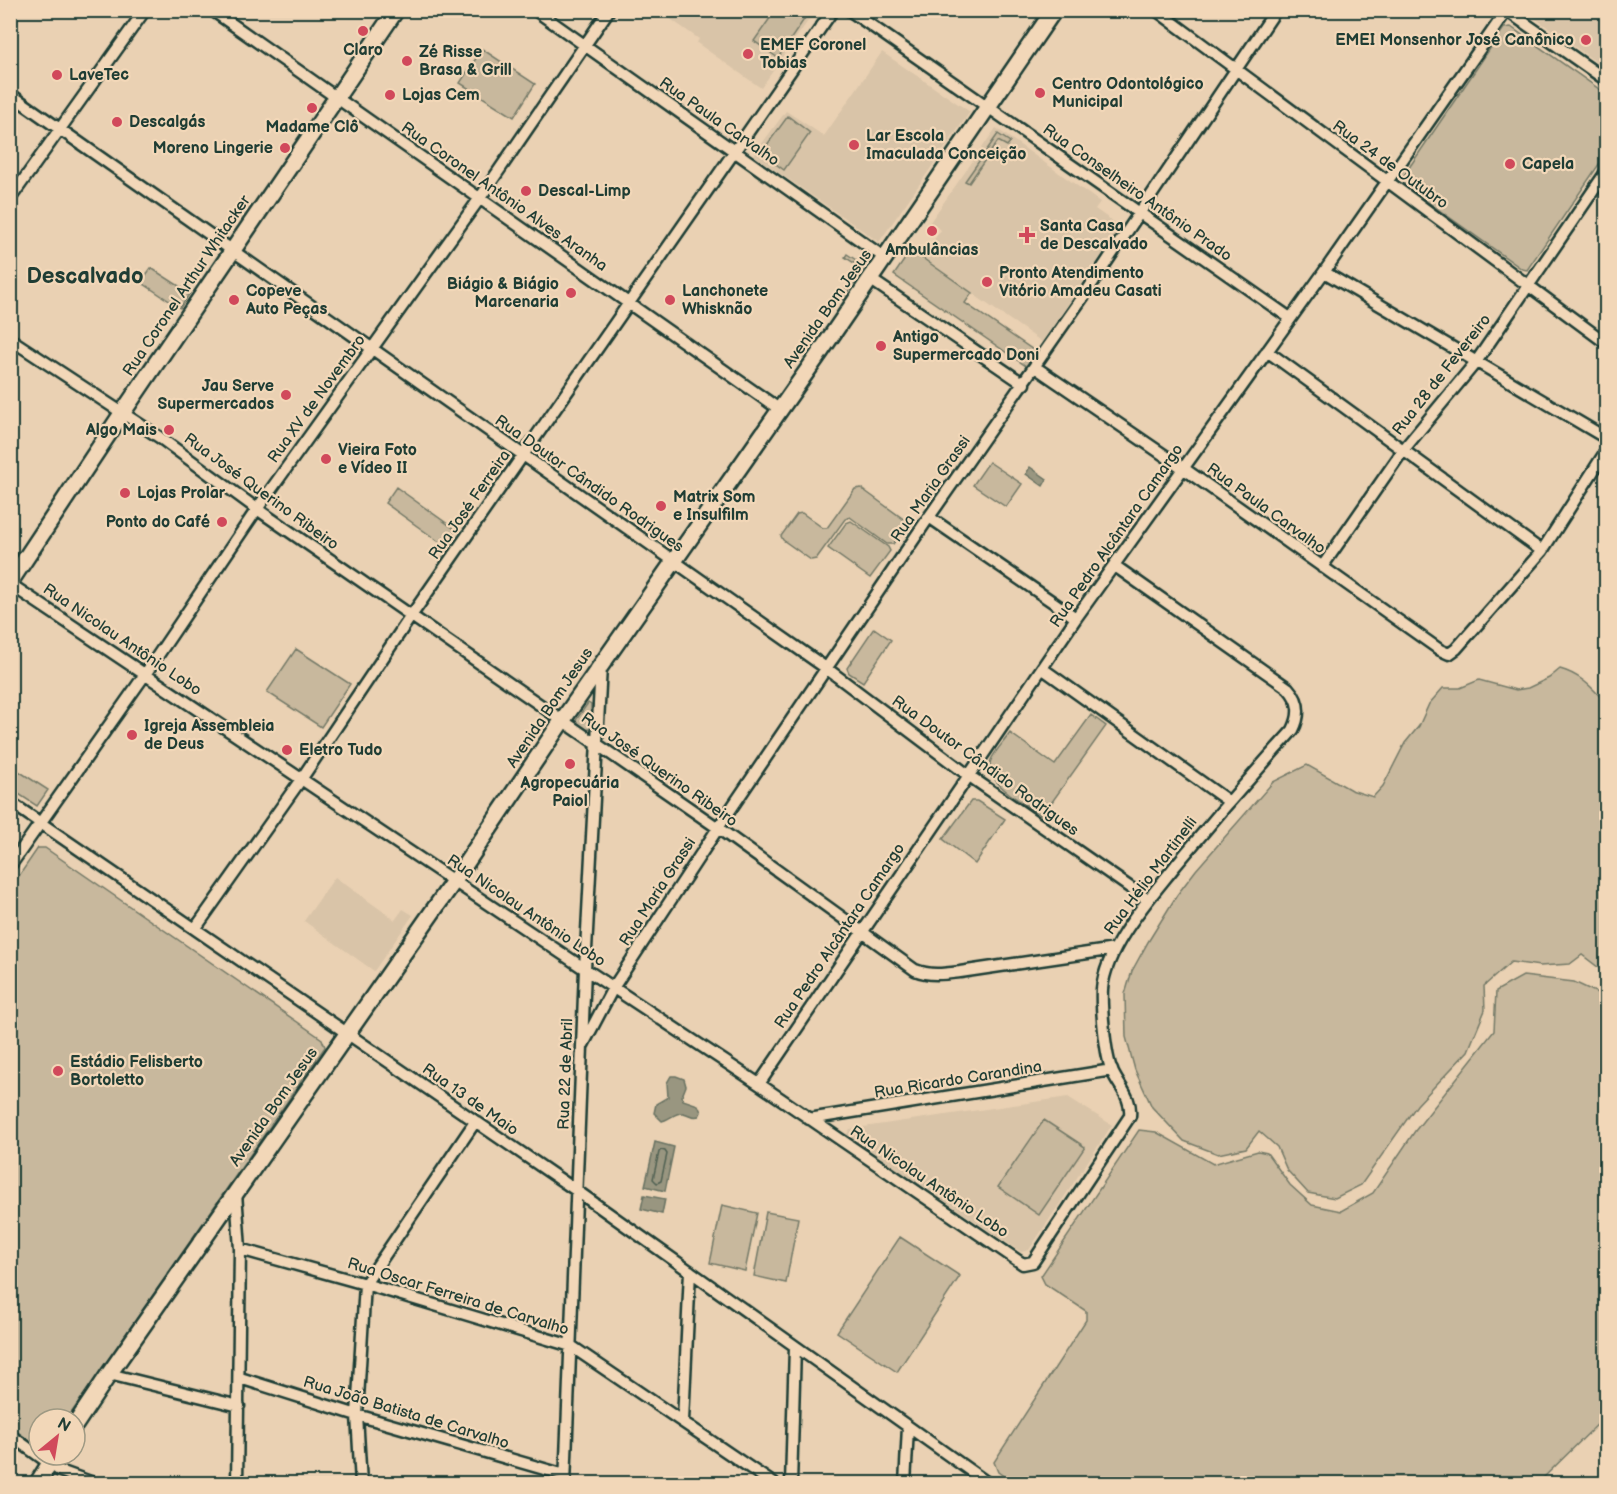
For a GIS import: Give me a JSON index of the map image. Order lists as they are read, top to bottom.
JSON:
{
  "streets": {
    "street": [
      "Rua Paula Carvalho",
      "Rua 24 de Outubro",
      "Rua Conselheiro Antônio Prado",
      "Rua Coronel Antônio Alves Aranha",
      "Rua Coronel Arthur Whitacker",
      "Avenida Bom Jesus",
      "Rua 28 de Fevereiro",
      "Rua XV de Novembro",
      "Rua Doutor Cândido Rodrigues",
      "Rua Maria Grassi",
      "Rua José Querino Ribeiro",
      "Rua José Ferreira",
      "Rua Pedro Alcântara Camargo",
      "Rua Nicolau Antônio Lobo",
      "Rua Hélio Martinelli",
      "Rua 22 de Abril",
      "Rua Ricardo Carandina",
      "Rua 13 de Maio",
      "Rua Oscar Ferreira de Carvalho",
      "Rua João Batista de Carvalho"
    ]
  },
  "crossings": [
    ["Rua Paula Carvalho", "Avenida Bom Jesus"],
    ["Rua Paula Carvalho", "Rua 28 de Fevereiro"],
    ["Rua Paula Carvalho", "Rua XV de Novembro"],
    ["Rua Paula Carvalho", "Rua Maria Grassi"],
    ["Rua Paula Carvalho", "Rua José Ferreira"],
    ["Rua Paula Carvalho", "Rua Pedro Alcântara Camargo"],
    ["Rua 24 de Outubro", "Rua 28 de Fevereiro"],
    ["Rua 24 de Outubro", "Rua Maria Grassi"],
    ["Rua 24 de Outubro", "Rua Pedro Alcântara Camargo"],
    ["Rua Conselheiro Antônio Prado", "Avenida Bom Jesus"],
    ["Rua Conselheiro Antônio Prado", "Rua Maria Grassi"],
    ["Rua Conselheiro Antônio Prado", "Rua Pedro Alcântara Camargo"],
    ["Rua Coronel Antônio Alves Aranha", "Rua Coronel Arthur Whitacker"],
    ["Rua Coronel Antônio Alves Aranha", "Avenida Bom Jesus"],
    ["Rua Coronel Antônio Alves Aranha", "Rua XV de Novembro"],
    ["Rua Coronel Antônio Alves Aranha", "Rua José Ferreira"],
    ["Rua Coronel Arthur Whitacker", "Rua Doutor Cândido Rodrigues"],
    ["Rua Coronel Arthur Whitacker", "Rua José Querino Ribeiro"],
    ["Rua Coronel Arthur Whitacker", "Rua Nicolau Antônio Lobo"],
    ["Avenida Bom Jesus", "Rua Doutor Cândido Rodrigues"],
    ["Avenida Bom Jesus", "Rua José Querino Ribeiro"],
    ["Avenida Bom Jesus", "Rua Nicolau Antônio Lobo"],
    ["Avenida Bom Jesus", "Rua 22 de Abril"],
    ["Avenida Bom Jesus", "Rua 13 de Maio"],
    ["Rua XV de Novembro", "Rua Doutor Cândido Rodrigues"],
    ["Rua XV de Novembro", "Rua José Querino Ribeiro"],
    ["Rua XV de Novembro", "Rua Nicolau Antônio Lobo"],
    ["Rua XV de Novembro", "Rua 13 de Maio"],
    ["Rua Doutor Cândido Rodrigues", "Rua Maria Grassi"],
    ["Rua Doutor Cândido Rodrigues", "Rua José Ferreira"],
    ["Rua Doutor Cândido Rodrigues", "Rua Pedro Alcântara Camargo"],
    ["Rua Doutor Cândido Rodrigues", "Rua Hélio Martinelli"],
    ["Rua Maria Grassi", "Rua José Querino Ribeiro"],
    ["Rua Maria Grassi", "Rua Nicolau Antônio Lobo"],
    ["Rua Maria Grassi", "Rua 22 de Abril"],
    ["Rua José Querino Ribeiro", "Rua José Ferreira"],
    ["Rua José Querino Ribeiro", "Rua Pedro Alcântara Camargo"],
    ["Rua José Querino Ribeiro", "Rua Hélio Martinelli"],
    ["Rua José Querino Ribeiro", "Rua 22 de Abril"],
    ["Rua José Ferreira", "Rua Nicolau Antônio Lobo"],
    ["Rua José Ferreira", "Rua 13 de Maio"],
    ["Rua Pedro Alcântara Camargo", "Rua Nicolau Antônio Lobo"],
    ["Rua Pedro Alcântara Camargo", "Rua Hélio Martinelli"],
    ["Rua Nicolau Antônio Lobo", "Rua Hélio Martinelli"],
    ["Rua Nicolau Antônio Lobo", "Rua 22 de Abril"],
    ["Rua Nicolau Antônio Lobo", "Rua Ricardo Carandina"],
    ["Rua Hélio Martinelli", "Rua Ricardo Carandina"],
    ["Rua 22 de Abril", "Rua 13 de Maio"],
    ["Rua 22 de Abril", "Rua Oscar Ferreira de Carvalho"],
    ["Rua 22 de Abril", "Rua João Batista de Carvalho"]
  ],
  "districts": ["Descalvado"],
  "places": {
    "other": [
      "Claro",
      "EMEI Monsenhor José Canônico",
      "EMEF Coronel Tobias",
      "Zé Risse Brasa & Grill",
      "LaveTec",
      "Centro Odontológico Municipal",
      "Lojas Cem",
      "Madame Clô",
      "Descalgás",
      "Lar Escola Imaculada Conceição",
      "Moreno Lingerie",
      "Capela",
      "Descal-Limp",
      "Ambulâncias",
      "Pronto Atendimento Vitório Amadeu Casati",
      "Biágio & Biágio Marcenaria",
      "Copeve Auto Peças",
      "Lanchonete Whisknão",
      "Antigo Supermercado Doni",
      "Jau Serve Supermercados",
      "Algo Mais",
      "Vieira Foto e Vídeo II",
      "Lojas Prolar",
      "Matrix Som e Insulfilm",
      "Ponto do Café",
      "Igreja Assembleia de Deus",
      "Eletro Tudo",
      "Agropecuária Paiol",
      "Estádio Felisberto Bortoletto"
    ],
    "health": ["Santa Casa de Descalvado"]
  },
  "north": "top right"
}
